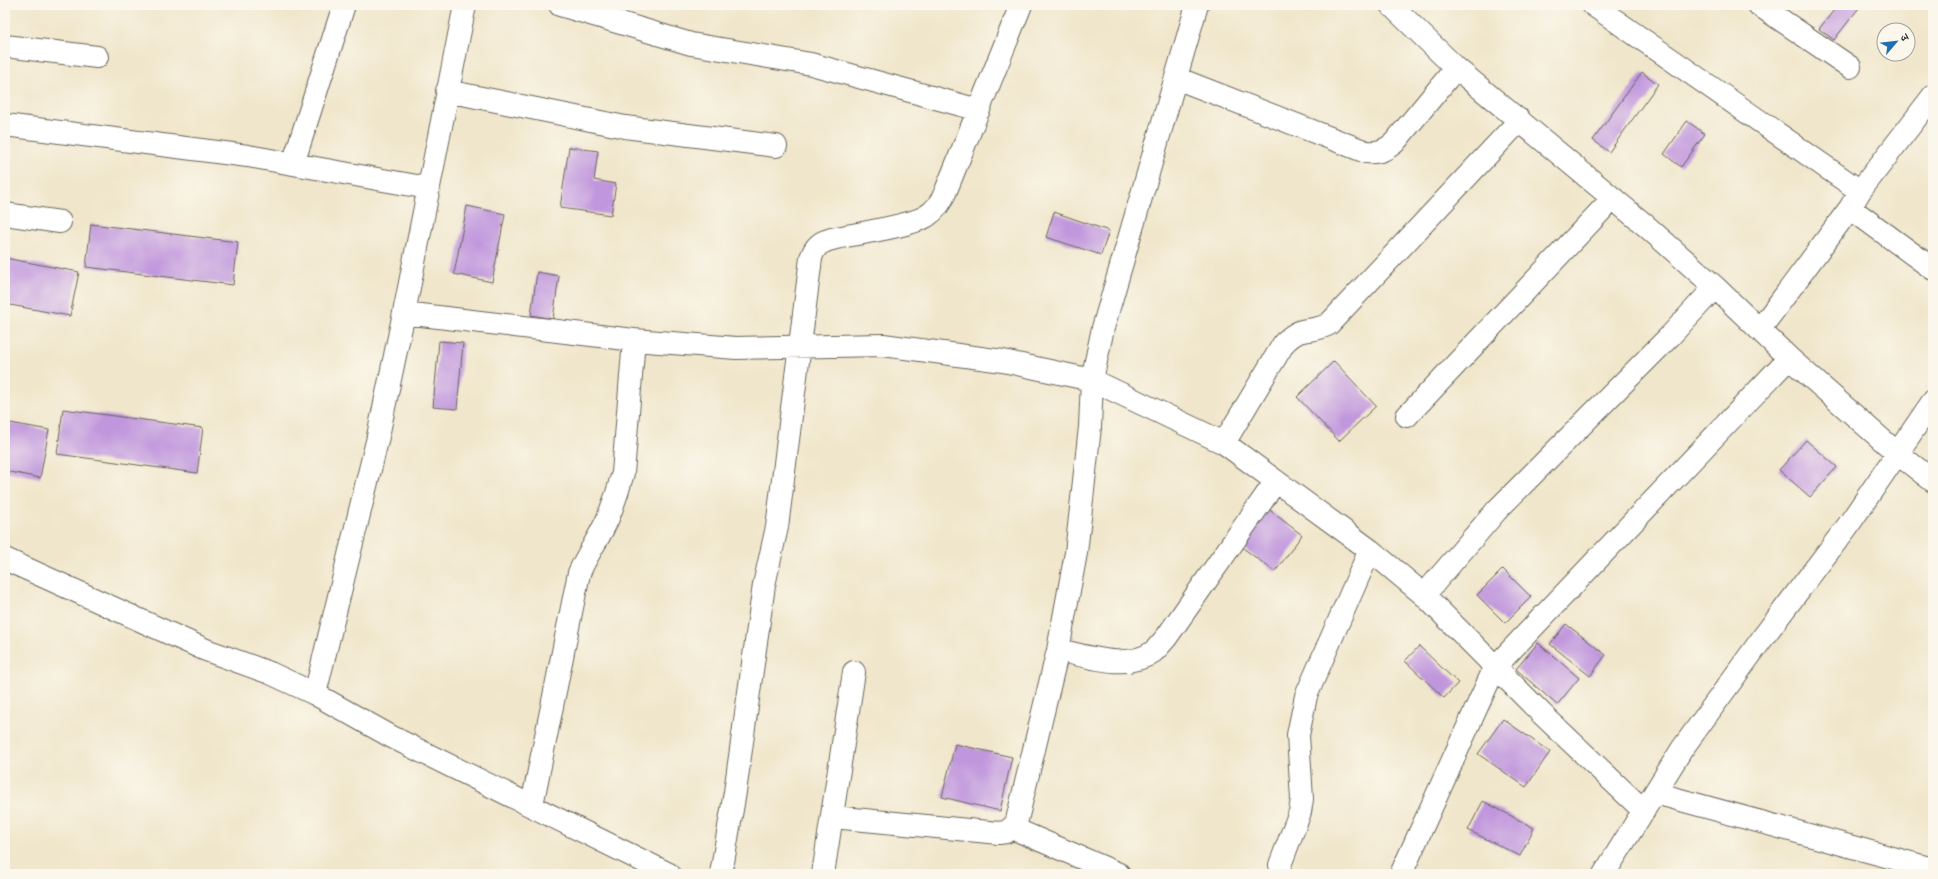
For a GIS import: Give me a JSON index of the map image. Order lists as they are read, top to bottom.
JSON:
{
  "north": "top right"
}
